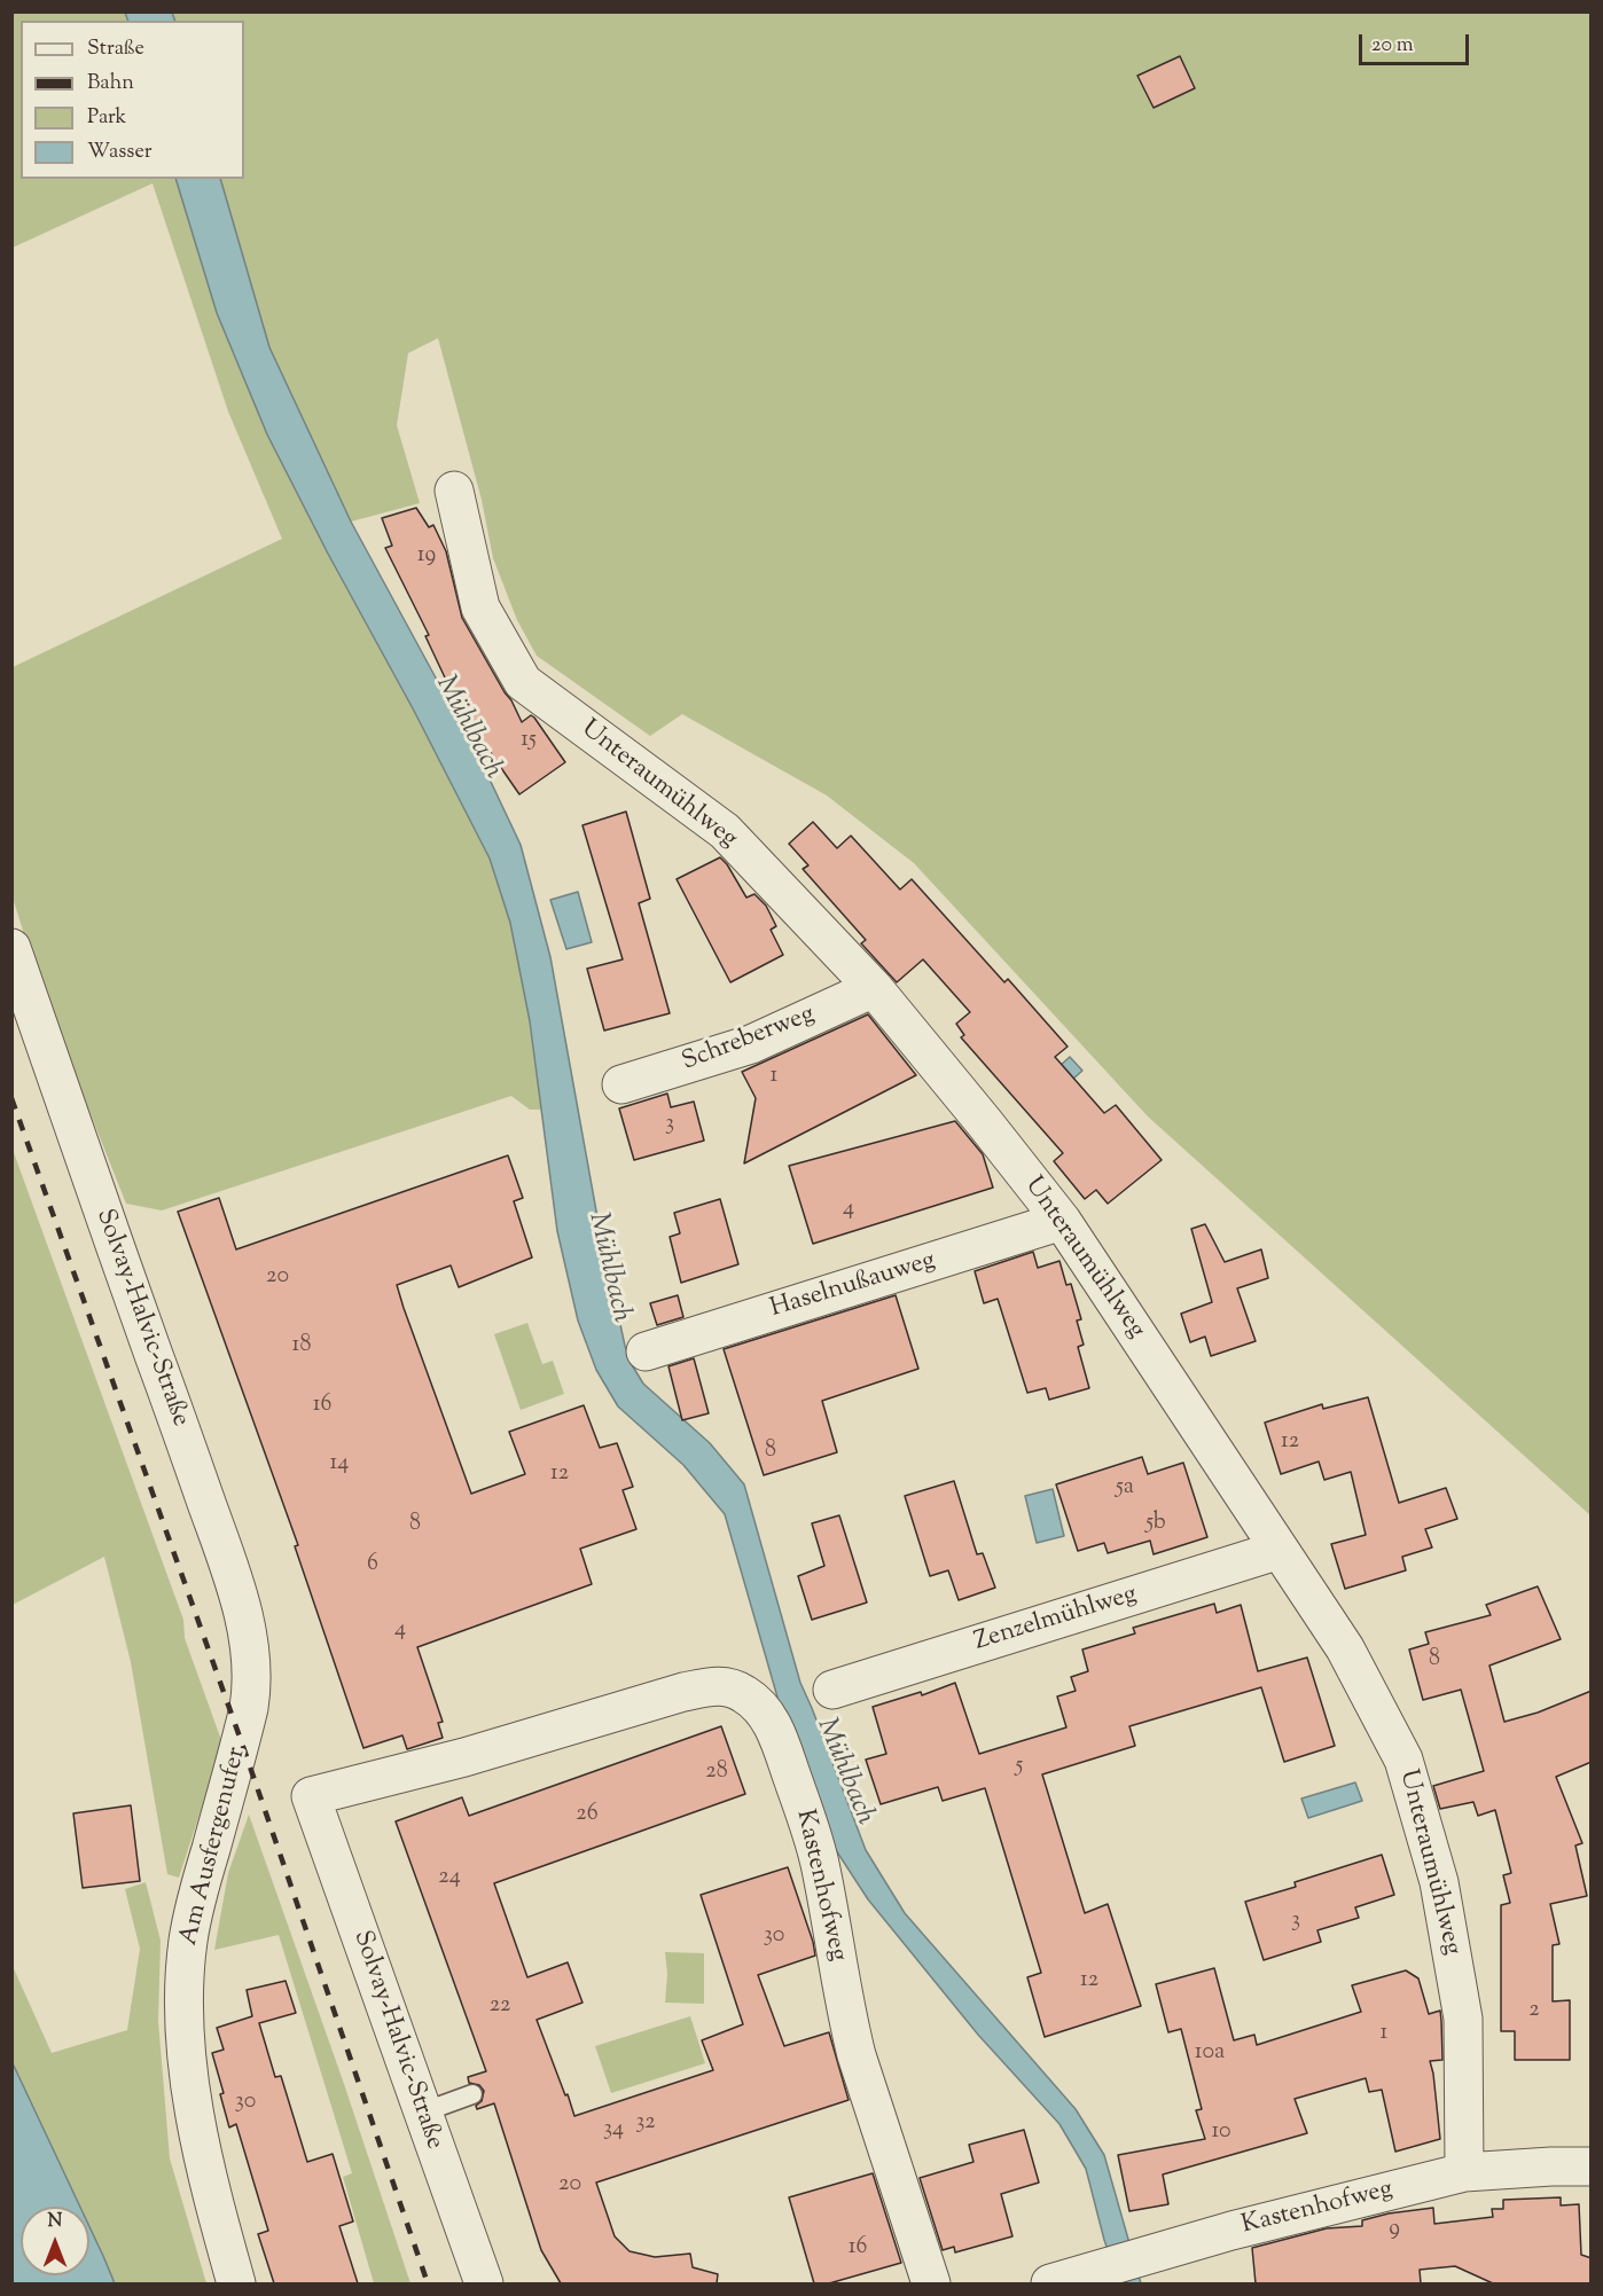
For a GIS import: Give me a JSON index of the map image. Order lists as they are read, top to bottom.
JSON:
{
  "streets": {
    "street": [
      "Unteraumühlweg",
      "Schreberweg",
      "Haselnußauweg",
      "Solvay-Halvic-Straße",
      "Zenzelmühlweg",
      "Am Ausfergenufer",
      "Kastenhofweg"
    ]
  },
  "crossings": [
    ["Unteraumühlweg", "Schreberweg"],
    ["Unteraumühlweg", "Haselnußauweg"],
    ["Unteraumühlweg", "Zenzelmühlweg"],
    ["Unteraumühlweg", "Kastenhofweg"],
    ["Solvay-Halvic-Straße", "Am Ausfergenufer"],
    ["Solvay-Halvic-Straße", "Kastenhofweg"]
  ],
  "water": ["Mühlbach"],
  "house_numbers": [
    "19",
    "15",
    "1",
    "3",
    "4",
    "20",
    "18",
    "16",
    "12",
    "8",
    "14",
    "12",
    "5a",
    "5b",
    "8",
    "6",
    "4",
    "8",
    "5",
    "28",
    "26",
    "24",
    "3",
    "30",
    "12",
    "22",
    "2",
    "1",
    "10a",
    "30",
    "32",
    "34",
    "10",
    "20",
    "9",
    "16"
  ],
  "legend": [
    "Straße",
    "Bahn",
    "Park",
    "Wasser"
  ],
  "scale_bar": "20 m",
  "north": "top"
}
